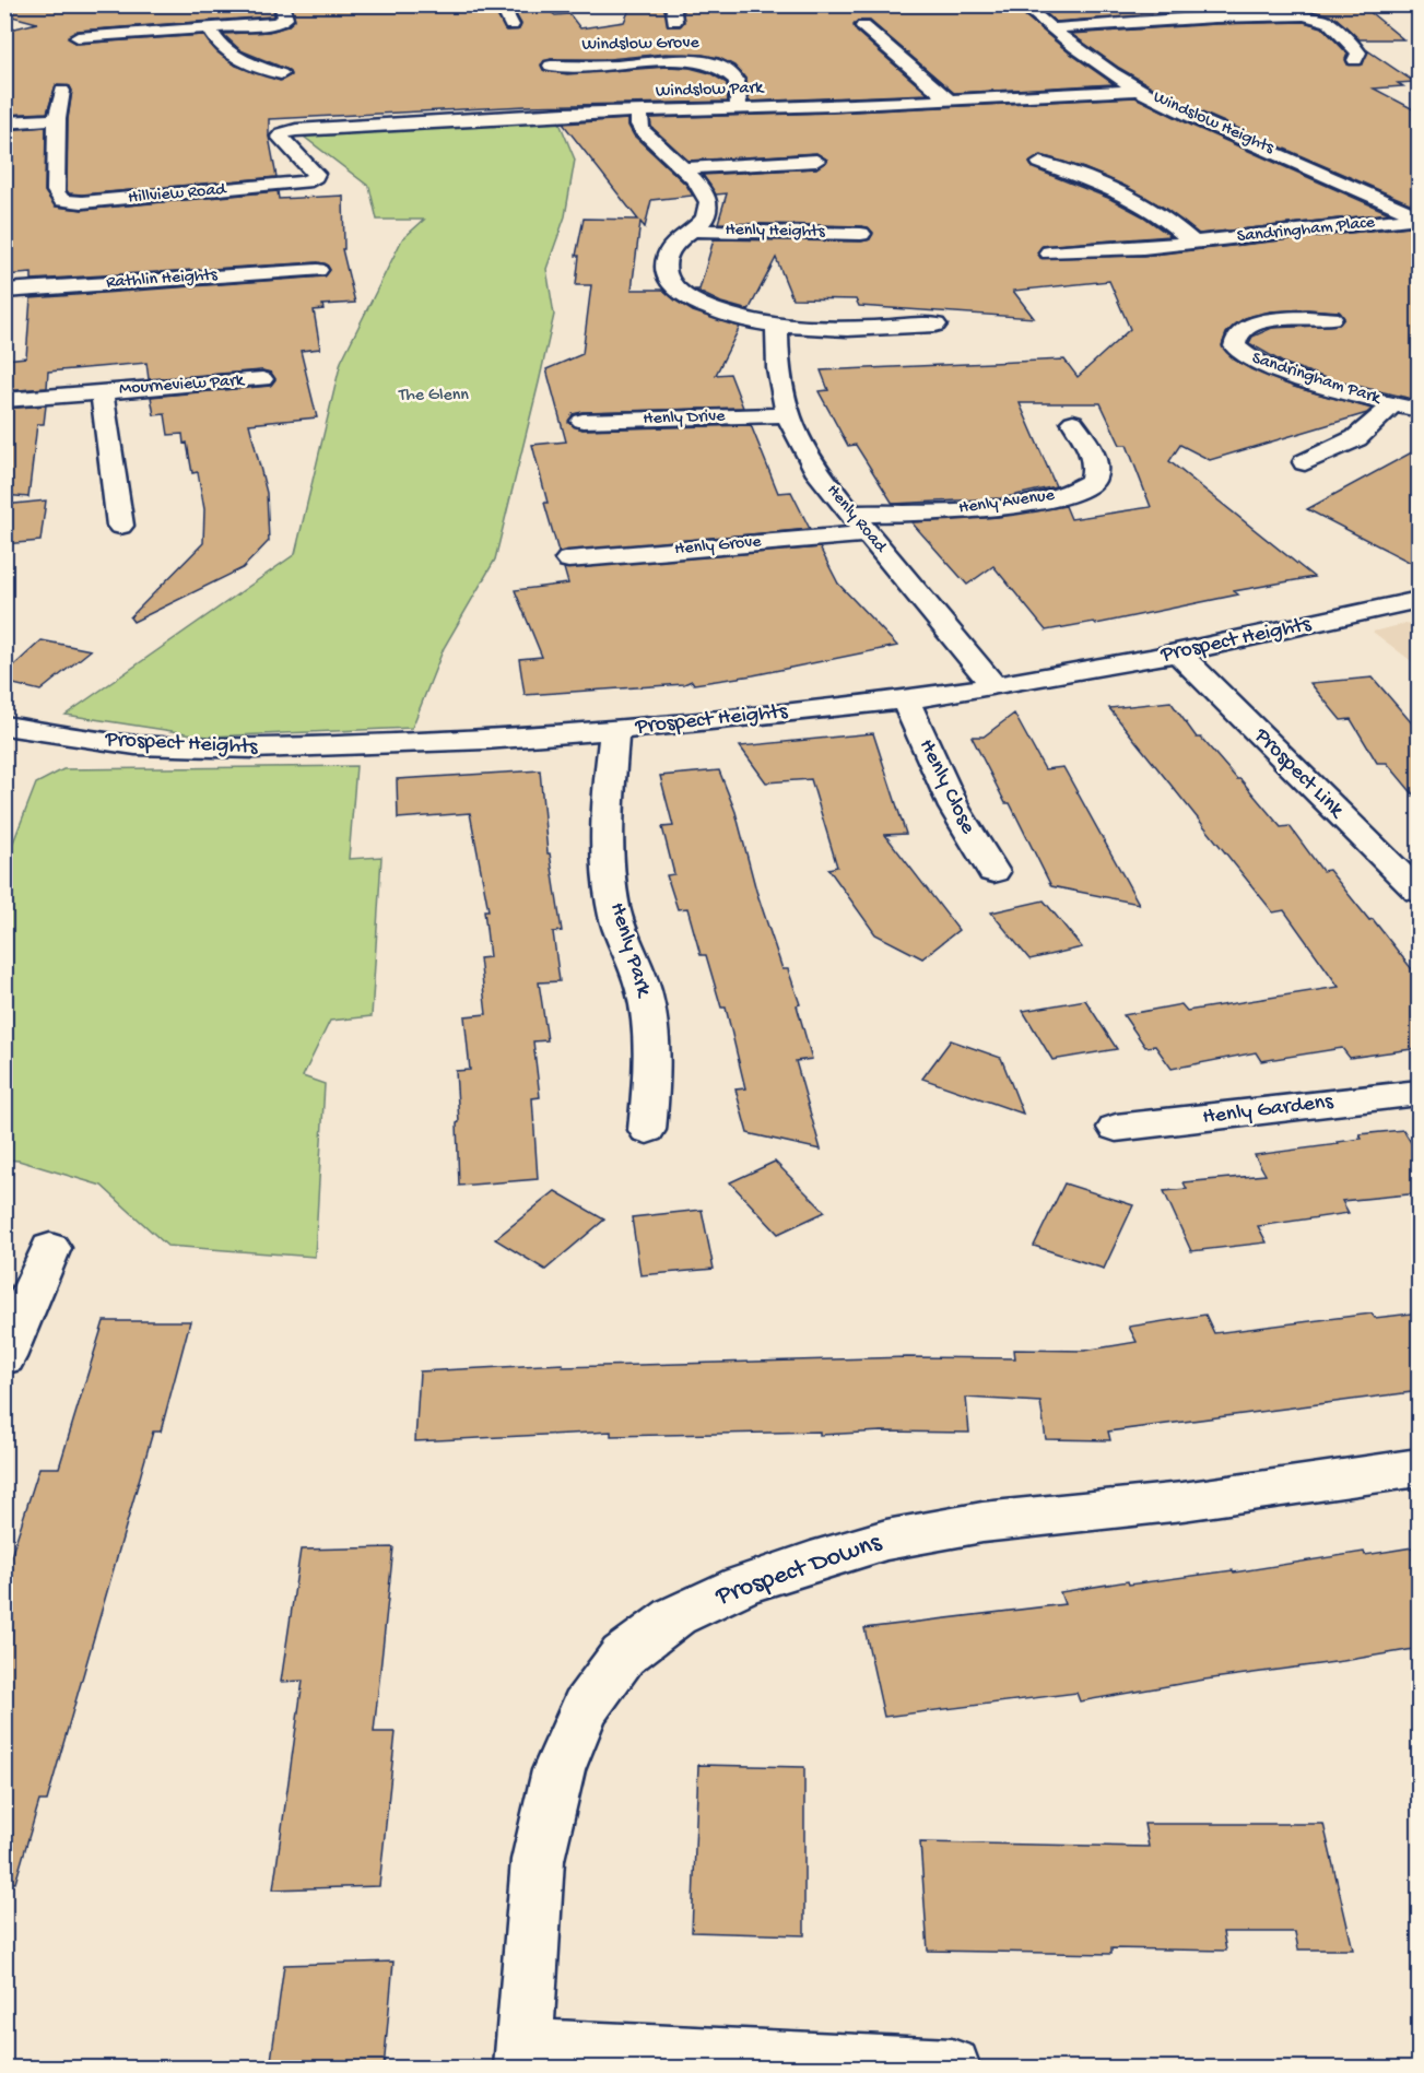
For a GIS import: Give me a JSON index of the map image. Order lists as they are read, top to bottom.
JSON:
{
  "streets": {
    "street": [
      "Windslow Grove",
      "Windslow Park",
      "Windslow Heights",
      "Hillview Road",
      "Sandringham Place",
      "Henly Heights",
      "Rathlin Heights",
      "Sandringham Park",
      "Mourneview Park",
      "Henly Drive",
      "Henly Avenue",
      "Henly Road",
      "Henly Grove",
      "Prospect Heights",
      "Prospect Link",
      "Henly Close",
      "Henly Park",
      "Henly Gardens",
      "Prospect Downs"
    ]
  },
  "crossings": [
    ["Windslow Grove", "Windslow Park"],
    ["Windslow Park", "Windslow Heights"],
    ["Windslow Park", "Hillview Road"],
    ["Windslow Heights", "Sandringham Place"],
    ["Henly Drive", "Henly Road"],
    ["Henly Avenue", "Henly Road"],
    ["Henly Avenue", "Henly Grove"],
    ["Henly Road", "Henly Grove"],
    ["Henly Road", "Prospect Heights"],
    ["Prospect Heights", "Prospect Link"],
    ["Prospect Heights", "Henly Close"],
    ["Prospect Heights", "Henly Park"]
  ],
  "parks": ["The Glenn"]
}
